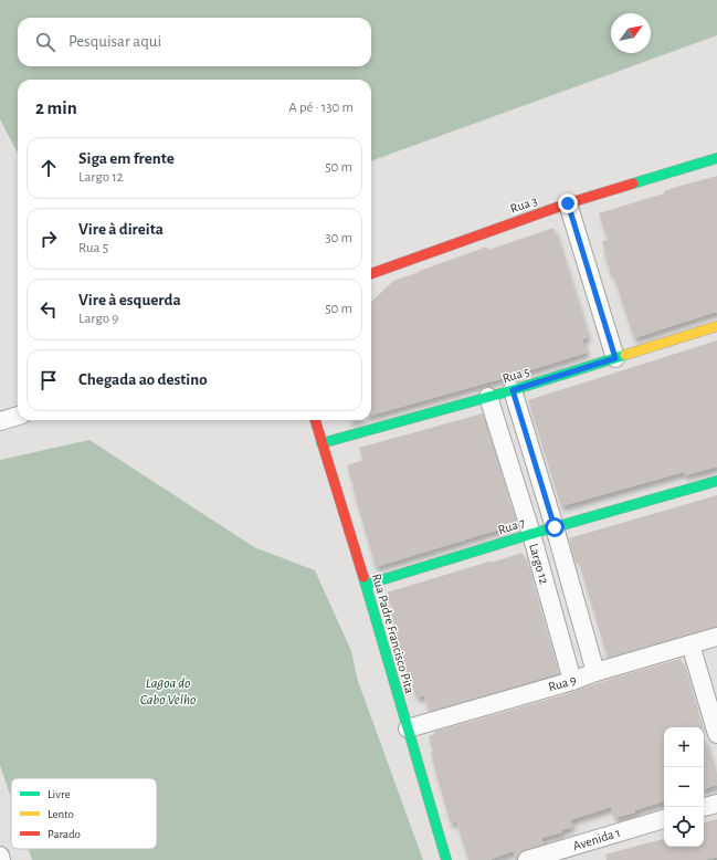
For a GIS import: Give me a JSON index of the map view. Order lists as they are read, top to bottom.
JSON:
{
  "streets": {
    "street": [
      "Rua 3",
      "Rua 5",
      "Rua 7",
      "Largo 12",
      "Rua Padre Francisco Pita",
      "Rua 9",
      "Avenida 1"
    ]
  },
  "crossings": [
    ["Rua 5", "Largo 12"],
    ["Rua 5", "Rua Padre Francisco Pita"],
    ["Rua 7", "Largo 12"],
    ["Rua 7", "Rua Padre Francisco Pita"],
    ["Largo 12", "Rua 9"],
    ["Rua Padre Francisco Pita", "Rua 9"]
  ],
  "water": ["Lagoa do Cabo Velho"],
  "legend": ["Livre", "Lento", "Parado"],
  "north": "top right",
  "page": {
    "search": "Pesquisar aqui",
    "heading": ["2 min", "A pé · 130 m"],
    "list": [
      ["Siga em frente", "Largo 12", "50 m"],
      ["Vire à direita", "Rua 5", "30 m"],
      ["Vire à esquerda", "Largo 9", "50 m"],
      "Chegada ao destino"
    ],
    "map_buttons": ["+", "−"]
  }
}
